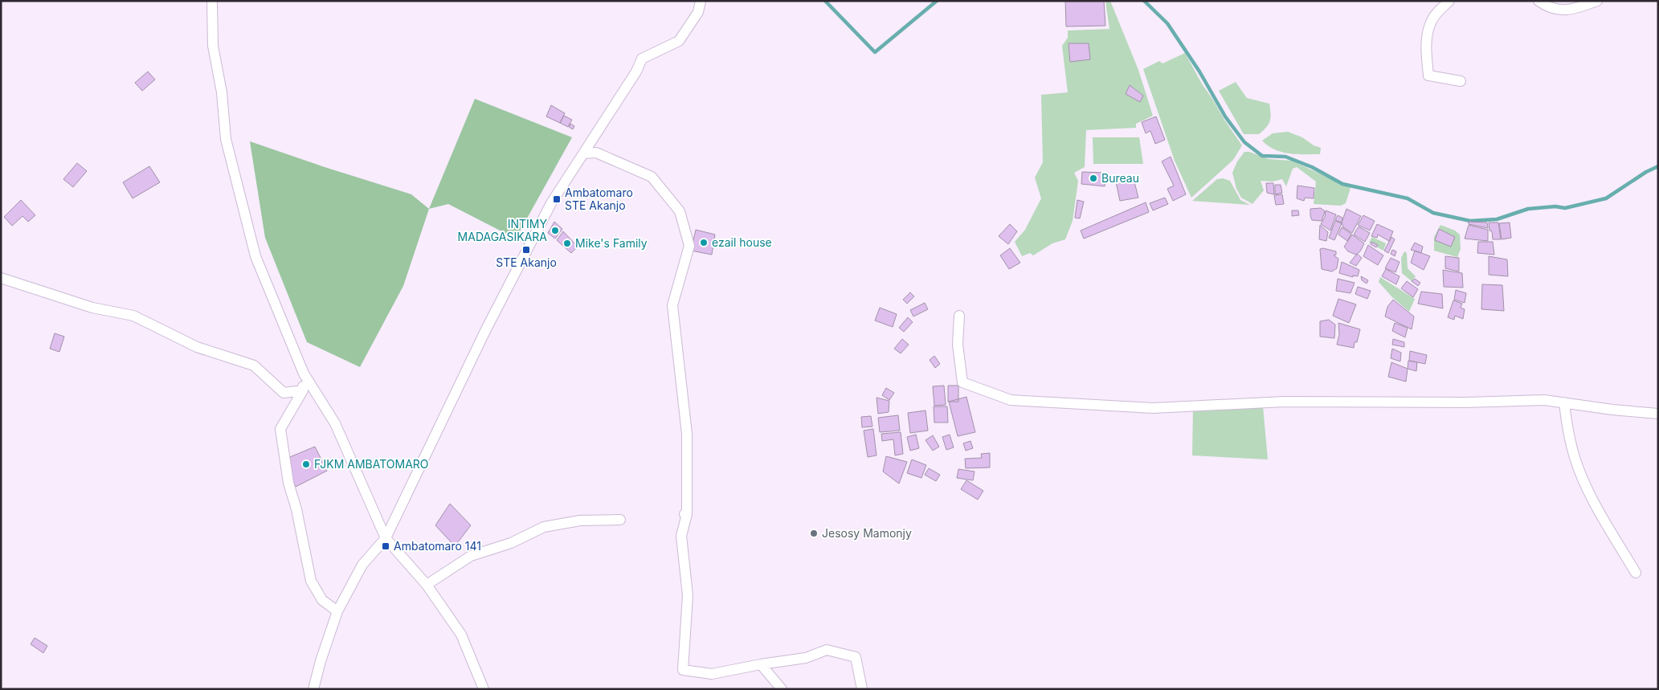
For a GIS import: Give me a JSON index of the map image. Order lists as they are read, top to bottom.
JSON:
{
  "places": {
    "other": [
      "Bureau",
      "INTIMY MADAGASIKARA",
      "ezail house",
      "Mike's Family",
      "FJKM AMBATOMARO",
      "Jesosy Mamonjy"
    ],
    "transit": ["Ambatomaro STE Akanjo", "STE Akanjo", "Ambatomaro 141"]
  }
}
